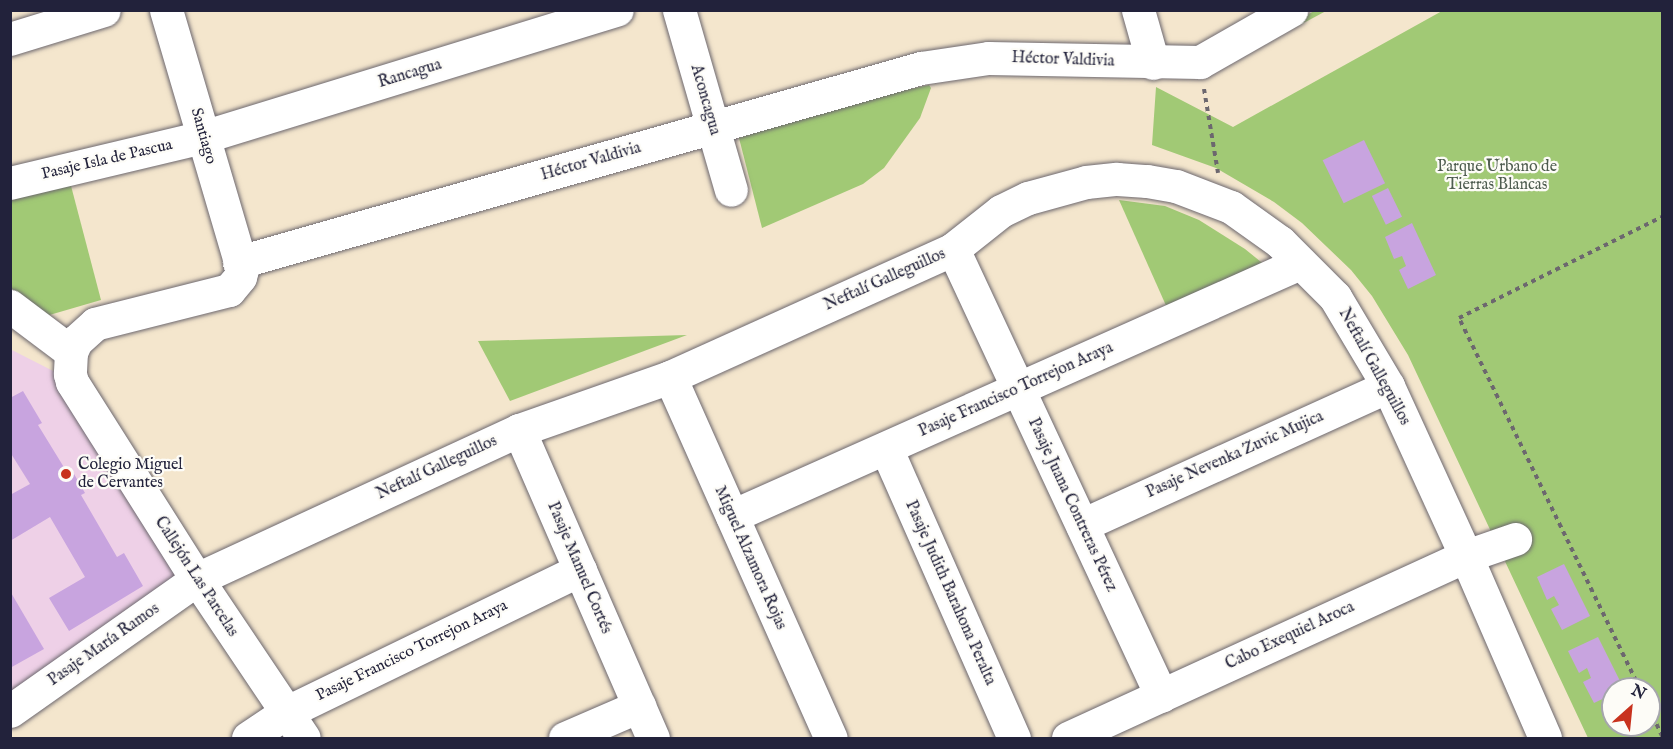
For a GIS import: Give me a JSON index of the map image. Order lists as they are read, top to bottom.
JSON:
{
  "streets": {
    "street": [
      "Héctor Valdivia",
      "Rancagua",
      "Aconcagua",
      "Santiago",
      "Pasaje Isla de Pascua",
      "Neftalí Galleguillos",
      "Pasaje Francisco Torrejon Araya",
      "Pasaje Nevenka Zuvic Mujica",
      "Pasaje Juana Contreras Pérez",
      "Miguel Alzamora Rojas",
      "Pasaje Manuel Cortés",
      "Callejón Las Parcelas",
      "Pasaje Judith Barahona Peralta",
      "Cabo Exequiel Aroca",
      "Pasaje María Ramos"
    ]
  },
  "crossings": [
    ["Héctor Valdivia", "Aconcagua"],
    ["Héctor Valdivia", "Santiago"],
    ["Rancagua", "Santiago"],
    ["Rancagua", "Pasaje Isla de Pascua"],
    ["Santiago", "Pasaje Isla de Pascua"],
    ["Neftalí Galleguillos", "Pasaje Francisco Torrejon Araya"],
    ["Neftalí Galleguillos", "Pasaje Nevenka Zuvic Mujica"],
    ["Neftalí Galleguillos", "Pasaje Juana Contreras Pérez"],
    ["Neftalí Galleguillos", "Miguel Alzamora Rojas"],
    ["Neftalí Galleguillos", "Pasaje Manuel Cortés"],
    ["Neftalí Galleguillos", "Callejón Las Parcelas"],
    ["Neftalí Galleguillos", "Cabo Exequiel Aroca"],
    ["Neftalí Galleguillos", "Pasaje María Ramos"],
    ["Pasaje Francisco Torrejon Araya", "Pasaje Juana Contreras Pérez"],
    ["Pasaje Francisco Torrejon Araya", "Miguel Alzamora Rojas"],
    ["Pasaje Francisco Torrejon Araya", "Pasaje Manuel Cortés"],
    ["Pasaje Francisco Torrejon Araya", "Callejón Las Parcelas"],
    ["Pasaje Francisco Torrejon Araya", "Pasaje Judith Barahona Peralta"],
    ["Pasaje Nevenka Zuvic Mujica", "Pasaje Juana Contreras Pérez"],
    ["Pasaje Juana Contreras Pérez", "Cabo Exequiel Aroca"],
    ["Callejón Las Parcelas", "Pasaje María Ramos"]
  ],
  "parks": ["Parque Urbano de Tierras Blancas"],
  "places": ["Colegio Miguel de Cervantes"],
  "north": "top right"
}
